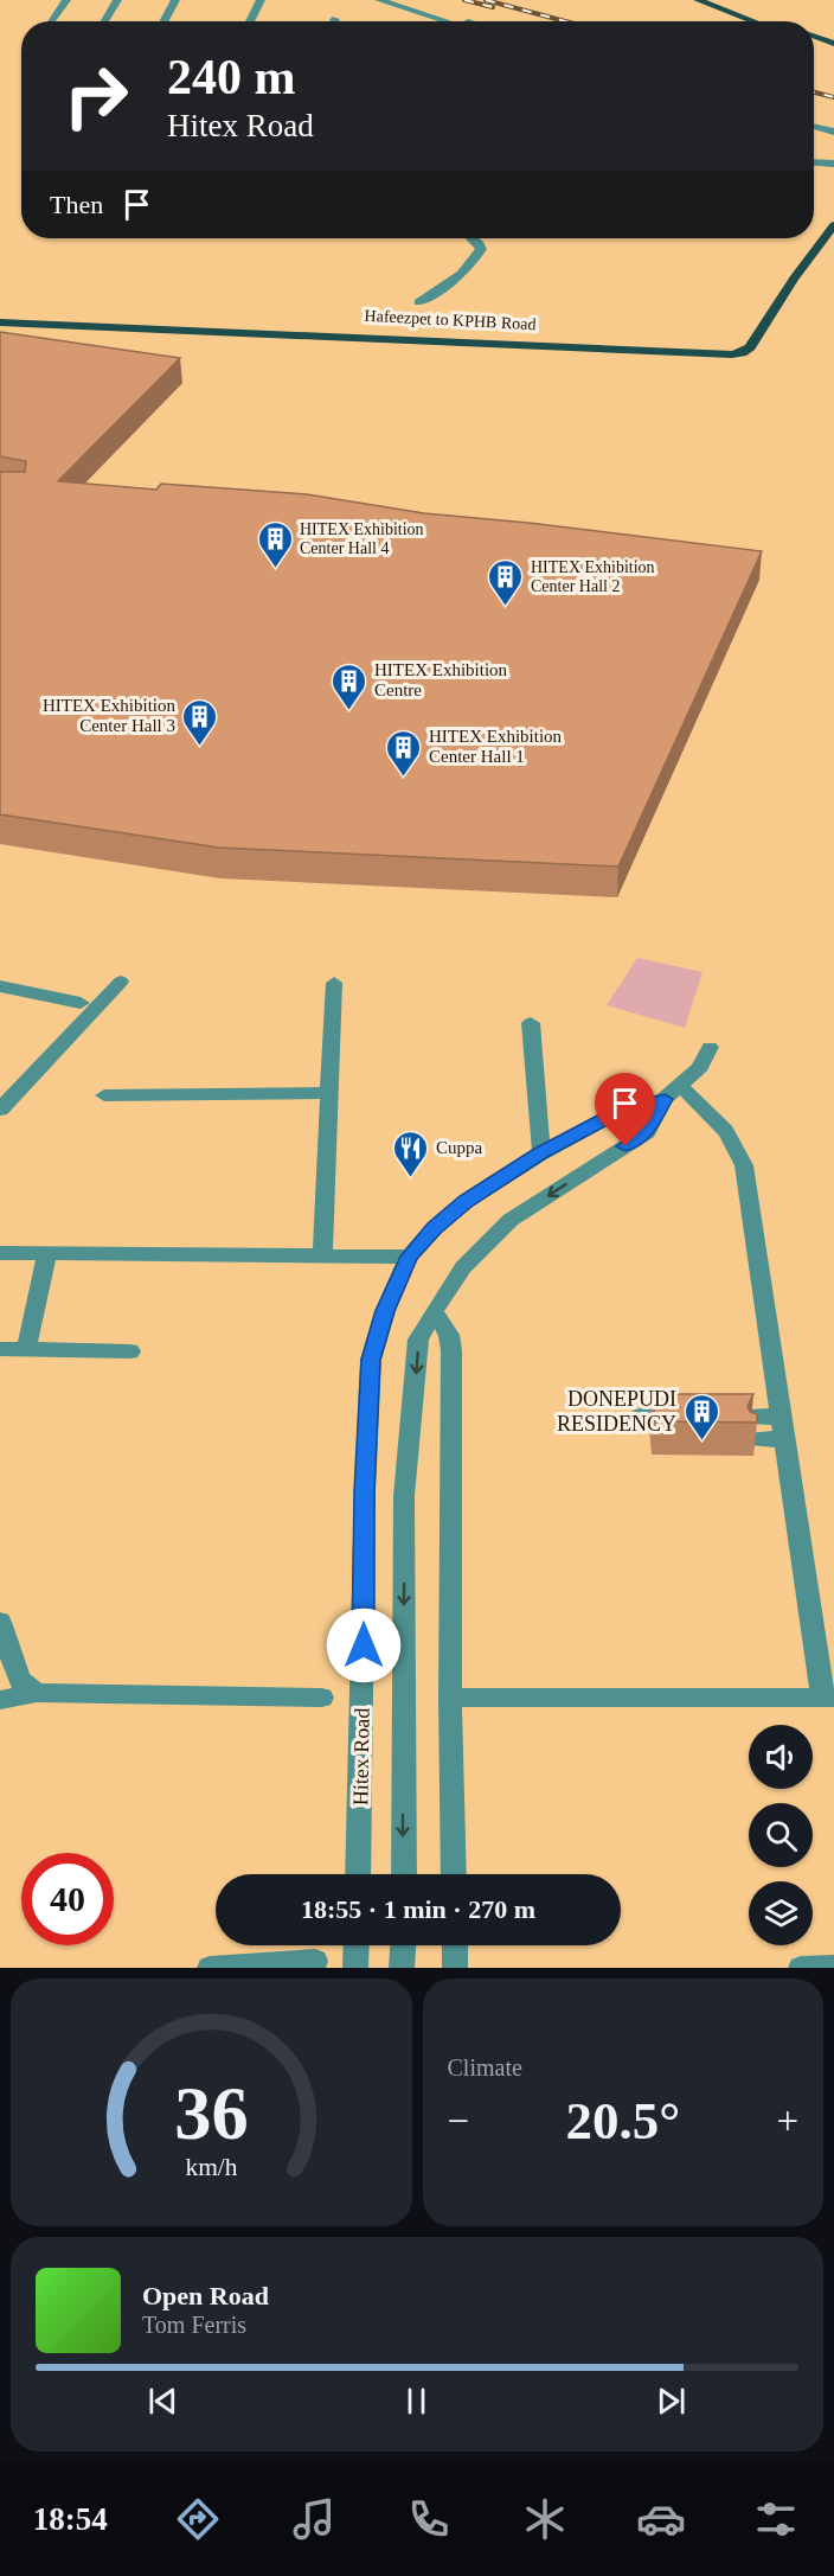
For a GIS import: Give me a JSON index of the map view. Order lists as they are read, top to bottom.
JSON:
{
  "streets": {
    "main road": ["Hafeezpet to KPHB Road"],
    "street": ["Hitex Road"]
  },
  "places": {
    "building": [
      "HITEX Exhibition Center Hall 4",
      "HITEX Exhibition Center Hall 2",
      "HITEX Exhibition Centre",
      "HITEX Exhibition Center Hall 3",
      "HITEX Exhibition Center Hall 1",
      "DONEPUDI RESIDENCY"
    ],
    "restaurant": ["Cuppa"]
  },
  "page": {
    "turn": ["240 m", "Hitex Road"],
    "then": "Then",
    "limit": "40",
    "trip": "18:55 · 1 min · 270 m",
    "tile": "Climate",
    "heat": ["−", "20.5°", "+"],
    "song": ["Open Road", "Tom Ferris"],
    "tabs": "18:54",
    "gauge": ["36", "km/h"]
  }
}
